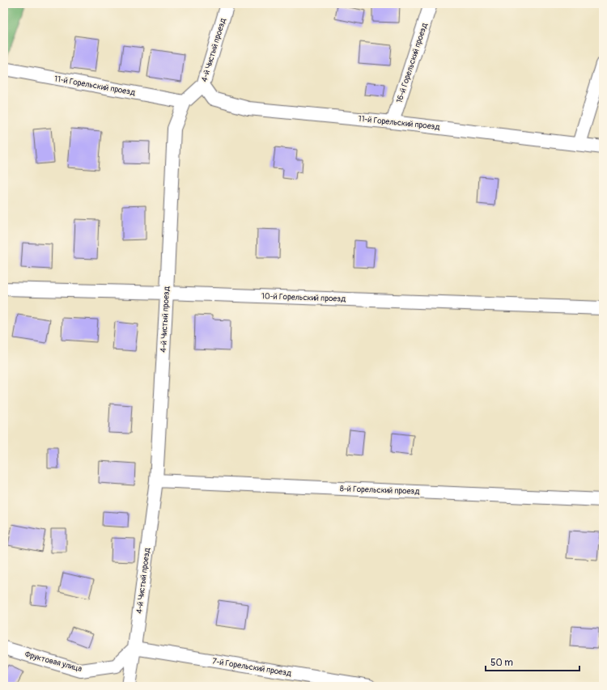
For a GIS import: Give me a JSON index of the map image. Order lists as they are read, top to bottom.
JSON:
{
  "streets": {
    "street": [
      "4-й Чистый проезд",
      "16-й Горельский проезд",
      "11-й Горельский проезд",
      "10-й Горельский проезд",
      "8-й Горельский проезд",
      "Фруктовая улица",
      "7-й Горельский проезд"
    ]
  },
  "crossings": [
    ["4-й Чистый проезд", "11-й Горельский проезд"],
    ["4-й Чистый проезд", "10-й Горельский проезд"],
    ["4-й Чистый проезд", "8-й Горельский проезд"],
    ["4-й Чистый проезд", "Фруктовая улица"],
    ["4-й Чистый проезд", "7-й Горельский проезд"],
    ["16-й Горельский проезд", "11-й Горельский проезд"],
    ["Фруктовая улица", "7-й Горельский проезд"]
  ],
  "scale_bar": "50 m"
}
